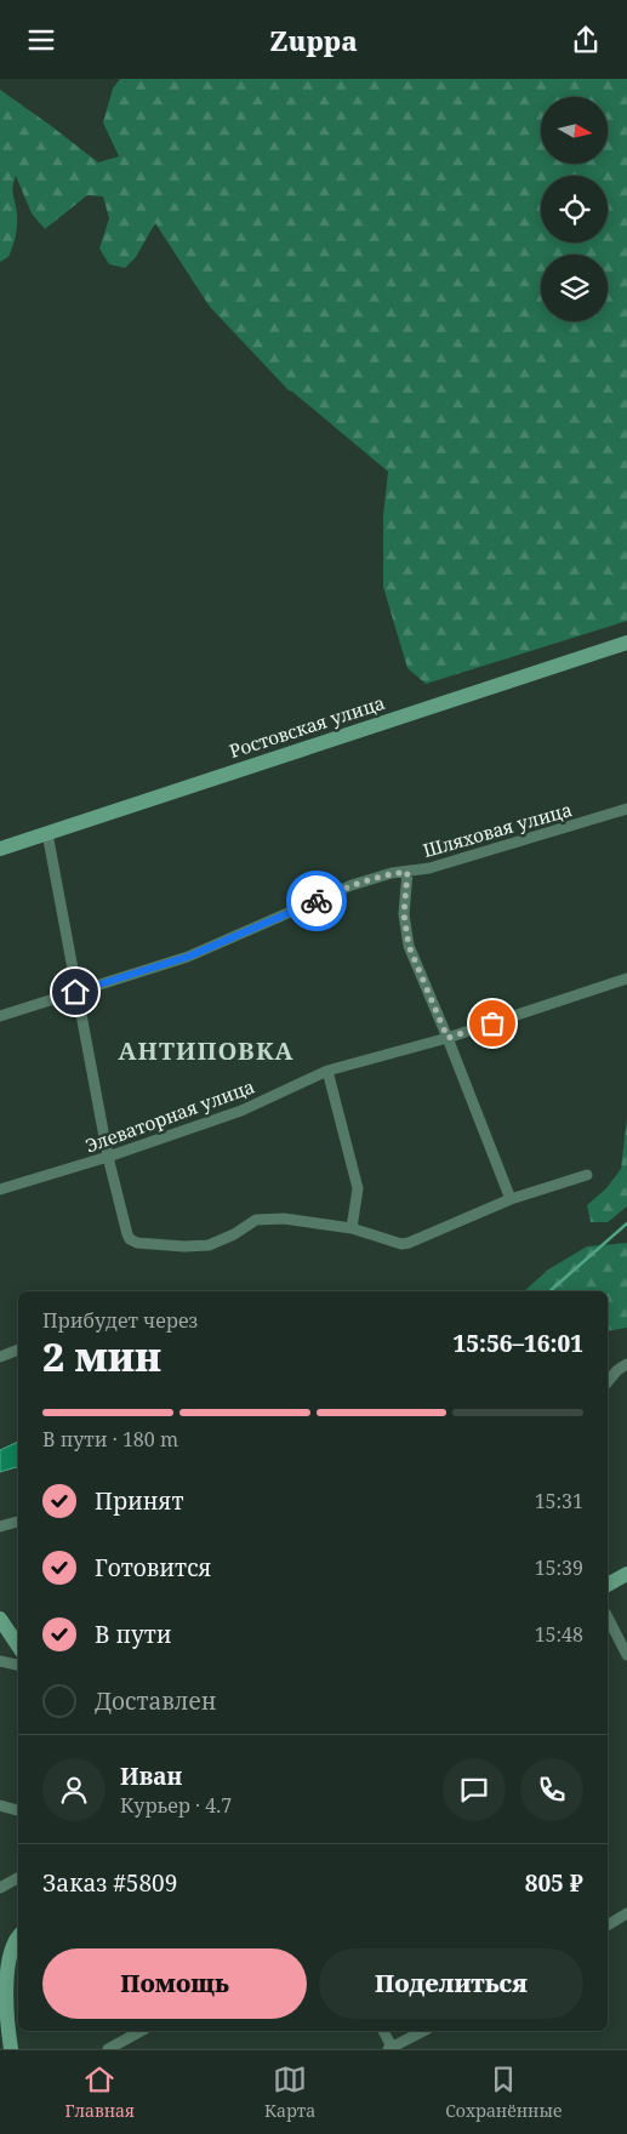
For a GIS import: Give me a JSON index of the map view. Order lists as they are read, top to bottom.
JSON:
{
  "streets": {
    "main road": ["Ростовская улица"],
    "street": ["Шляховая улица", "Элеваторная улица"]
  },
  "districts": ["АНТИПОВКА"],
  "north": "right",
  "page": {
    "header": "Zuppa",
    "heading": ["2 мин", "Прибудет через", "15:56–16:01"],
    "panel": [
      "Иван",
      "Курьер · 4.7",
      "Заказ #5809",
      "805 ₽"
    ],
    "bar": "В пути · 180 m",
    "list": [
      ["Принят", "15:31"],
      ["Готовится", "15:39"],
      ["В пути", "15:48"],
      "Доставлен"
    ],
    "buttons": ["Помощь", "Поделиться"],
    "tabs": ["Главная", "Карта", "Сохранённые"]
  }
}
